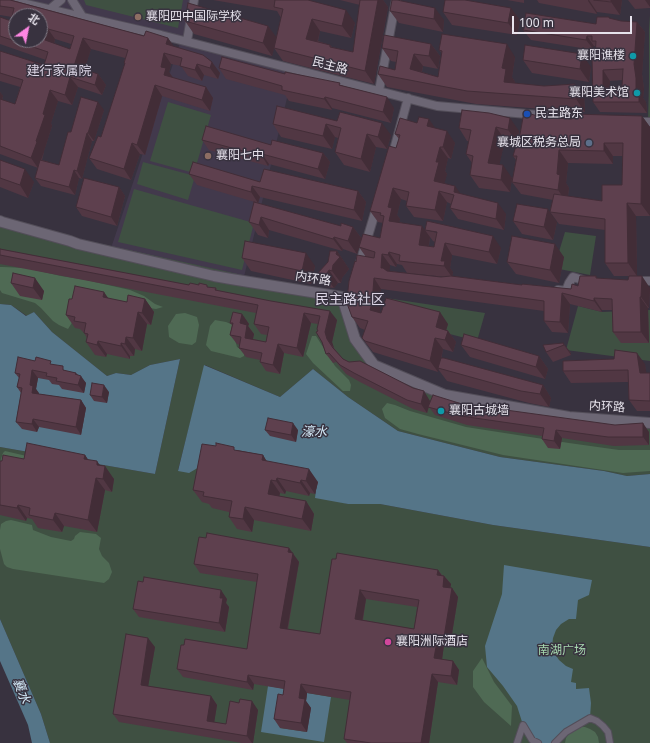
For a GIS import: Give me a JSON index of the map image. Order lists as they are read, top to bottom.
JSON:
{
  "streets": {
    "street": ["民主路", "内环路"]
  },
  "districts": ["建行家属院", "民主路社区"],
  "water": ["濠水", "襄水"],
  "parks": ["南湖广场"],
  "places": [
    "襄阳四中国际学校",
    "襄阳谯楼",
    "襄阳美术馆",
    "民主路东",
    "襄城区税务总局",
    "襄阳七中",
    "襄阳古城墙",
    "襄阳洲际酒店"
  ],
  "scale_bar": "100 m",
  "north": "top right"
}
